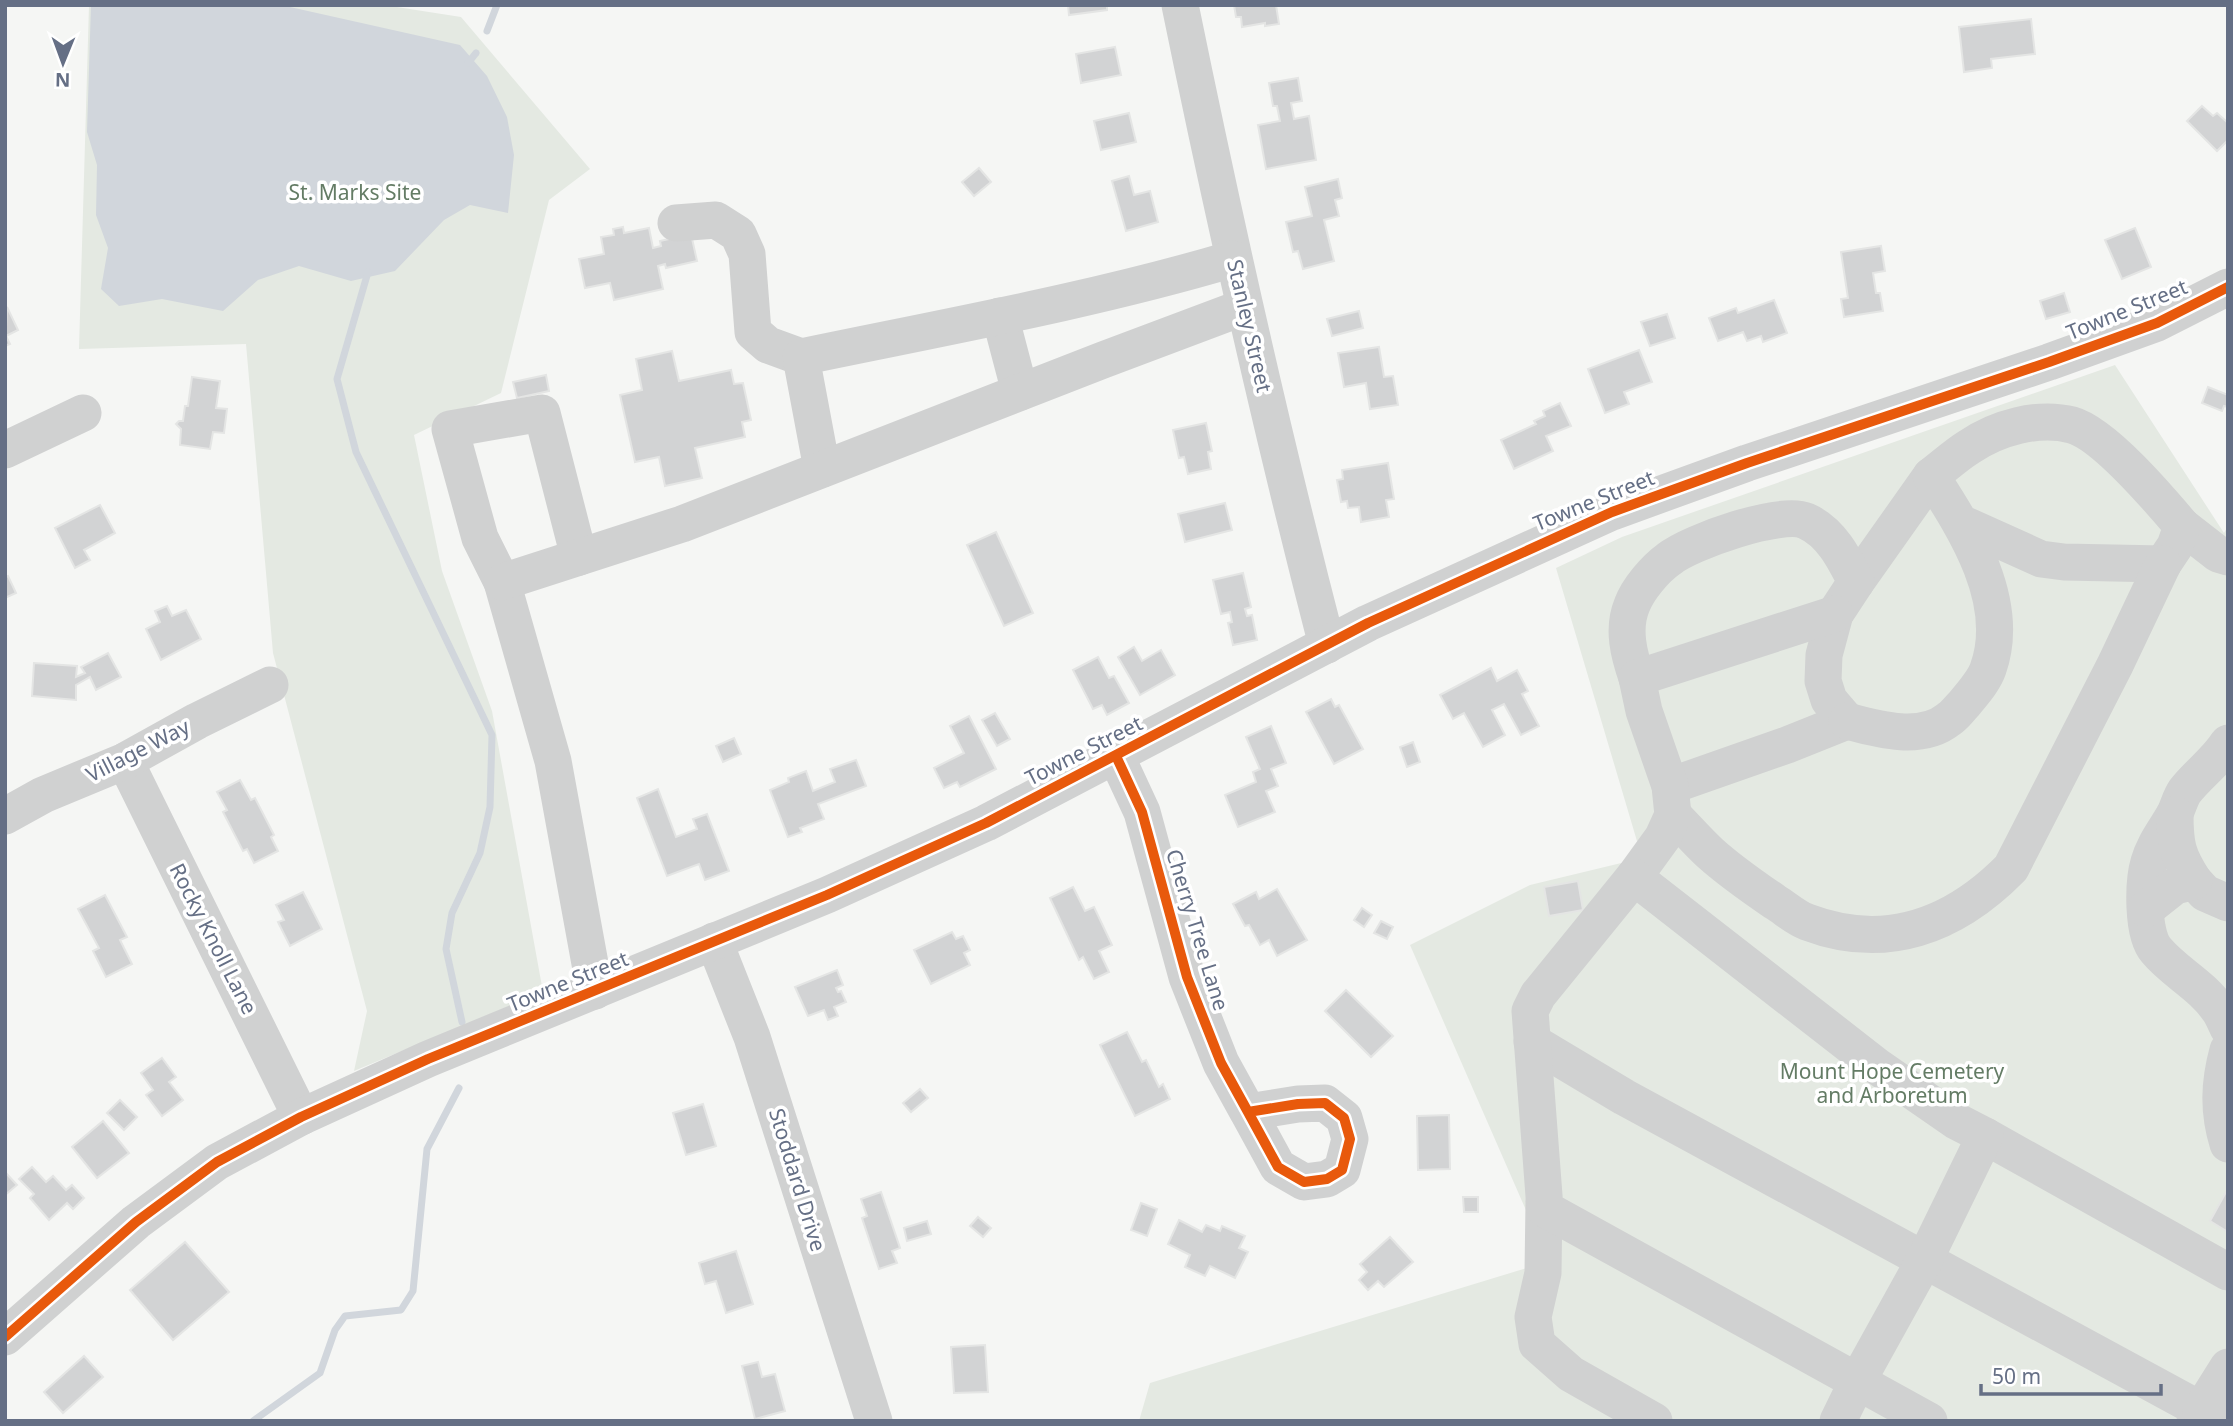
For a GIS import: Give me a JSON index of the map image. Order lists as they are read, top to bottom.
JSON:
{
  "streets": {
    "street": [
      "Towne Street",
      "Stanley Street",
      "Village Way",
      "Cherry Tree Lane",
      "Rocky Knoll Lane",
      "Stoddard Drive"
    ]
  },
  "crossings": [
    ["Towne Street", "Stanley Street"],
    ["Towne Street", "Cherry Tree Lane"],
    ["Towne Street", "Rocky Knoll Lane"],
    ["Towne Street", "Stoddard Drive"],
    ["Village Way", "Rocky Knoll Lane"]
  ],
  "parks": ["St. Marks Site", "Mount Hope Cemetery and Arboretum"],
  "scale_bar": "50 m",
  "north": "bottom"
}
